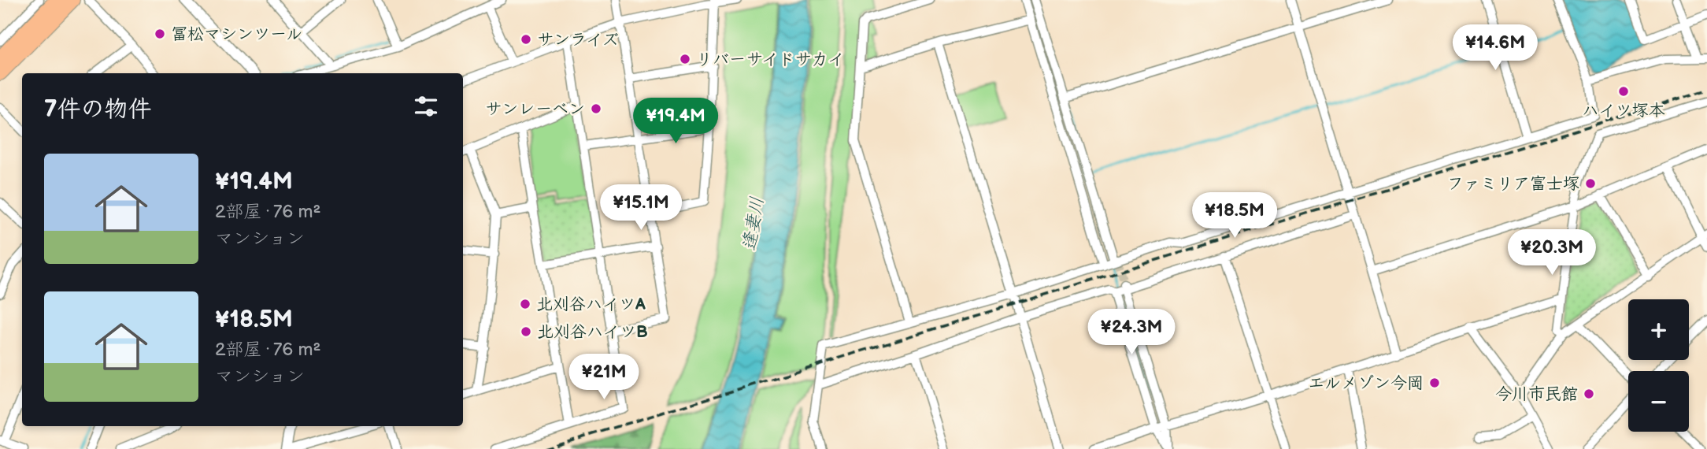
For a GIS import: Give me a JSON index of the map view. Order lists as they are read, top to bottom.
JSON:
{
  "water": ["逢妻川"],
  "places": [
    "冨松マシンツール",
    "サンライズ",
    "リバーサイドサカイ",
    "ハイツ塚本",
    "サンレーベン",
    "ファミリア富士塚",
    "北刈谷ハイツA",
    "北刈谷ハイツB",
    "エルメゾン今岡",
    "今川市民館"
  ],
  "page": {
    "price": [
      "¥14.6M",
      "¥19.4M",
      "¥15.1M",
      "¥18.5M",
      "¥20.3M",
      "¥24.3M",
      "¥21M"
    ],
    "heading": "7件の物件",
    "list": [
      {
        "name": "¥19.4M",
        "note": "2部屋 · 76 m² · マンション"
      },
      {
        "name": "¥18.5M",
        "note": "2部屋 · 76 m² · マンション"
      }
    ],
    "map_buttons": ["+", "−"]
  }
}
